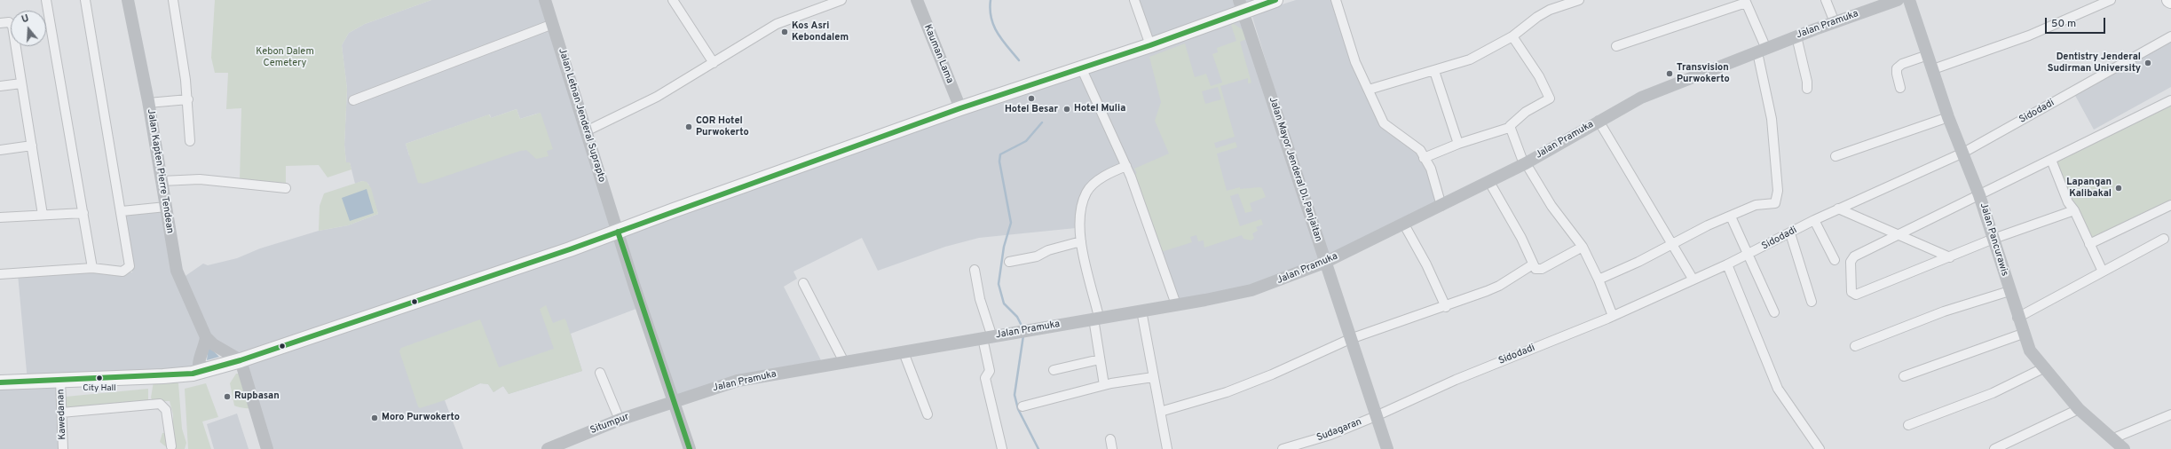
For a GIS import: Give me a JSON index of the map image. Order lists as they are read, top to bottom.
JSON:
{
  "streets": {
    "street": [
      "Jalan Pramuka",
      "Kauman Lama",
      "Sidodadi",
      "Jalan Letnan Jenderal Suprapto",
      "Jalan Mayor Jenderal DI. Panjaitan",
      "Jalan Kapten Pierre Tendean",
      "Jalan Pancurawis",
      "Kawedanan",
      "Situmpur",
      "Sudagaran"
    ]
  },
  "crossings": [
    ["Jalan Pramuka", "Jalan Letnan Jenderal Suprapto"],
    ["Jalan Pramuka", "Jalan Mayor Jenderal DI. Panjaitan"],
    ["Jalan Pramuka", "Situmpur"],
    ["Sidodadi", "Jalan Mayor Jenderal DI. Panjaitan"],
    ["Sidodadi", "Jalan Pancurawis"],
    ["Sidodadi", "Sudagaran"],
    ["Jalan Letnan Jenderal Suprapto", "Situmpur"],
    ["Jalan Mayor Jenderal DI. Panjaitan", "Sudagaran"]
  ],
  "parks": ["Kebon Dalem Cemetery"],
  "places": [
    "Kos Asri Kebondalem",
    "Dentistry Jenderal Sudirman University",
    "Transvision Purwokerto",
    "Hotel Besar",
    "Hotel Mulia",
    "COR Hotel Purwokerto",
    "Lapangan Kalibakal",
    "City Hall",
    "Rupbasan",
    "Moro Purwokerto"
  ],
  "scale_bar": "50 m",
  "north": "top"
}
